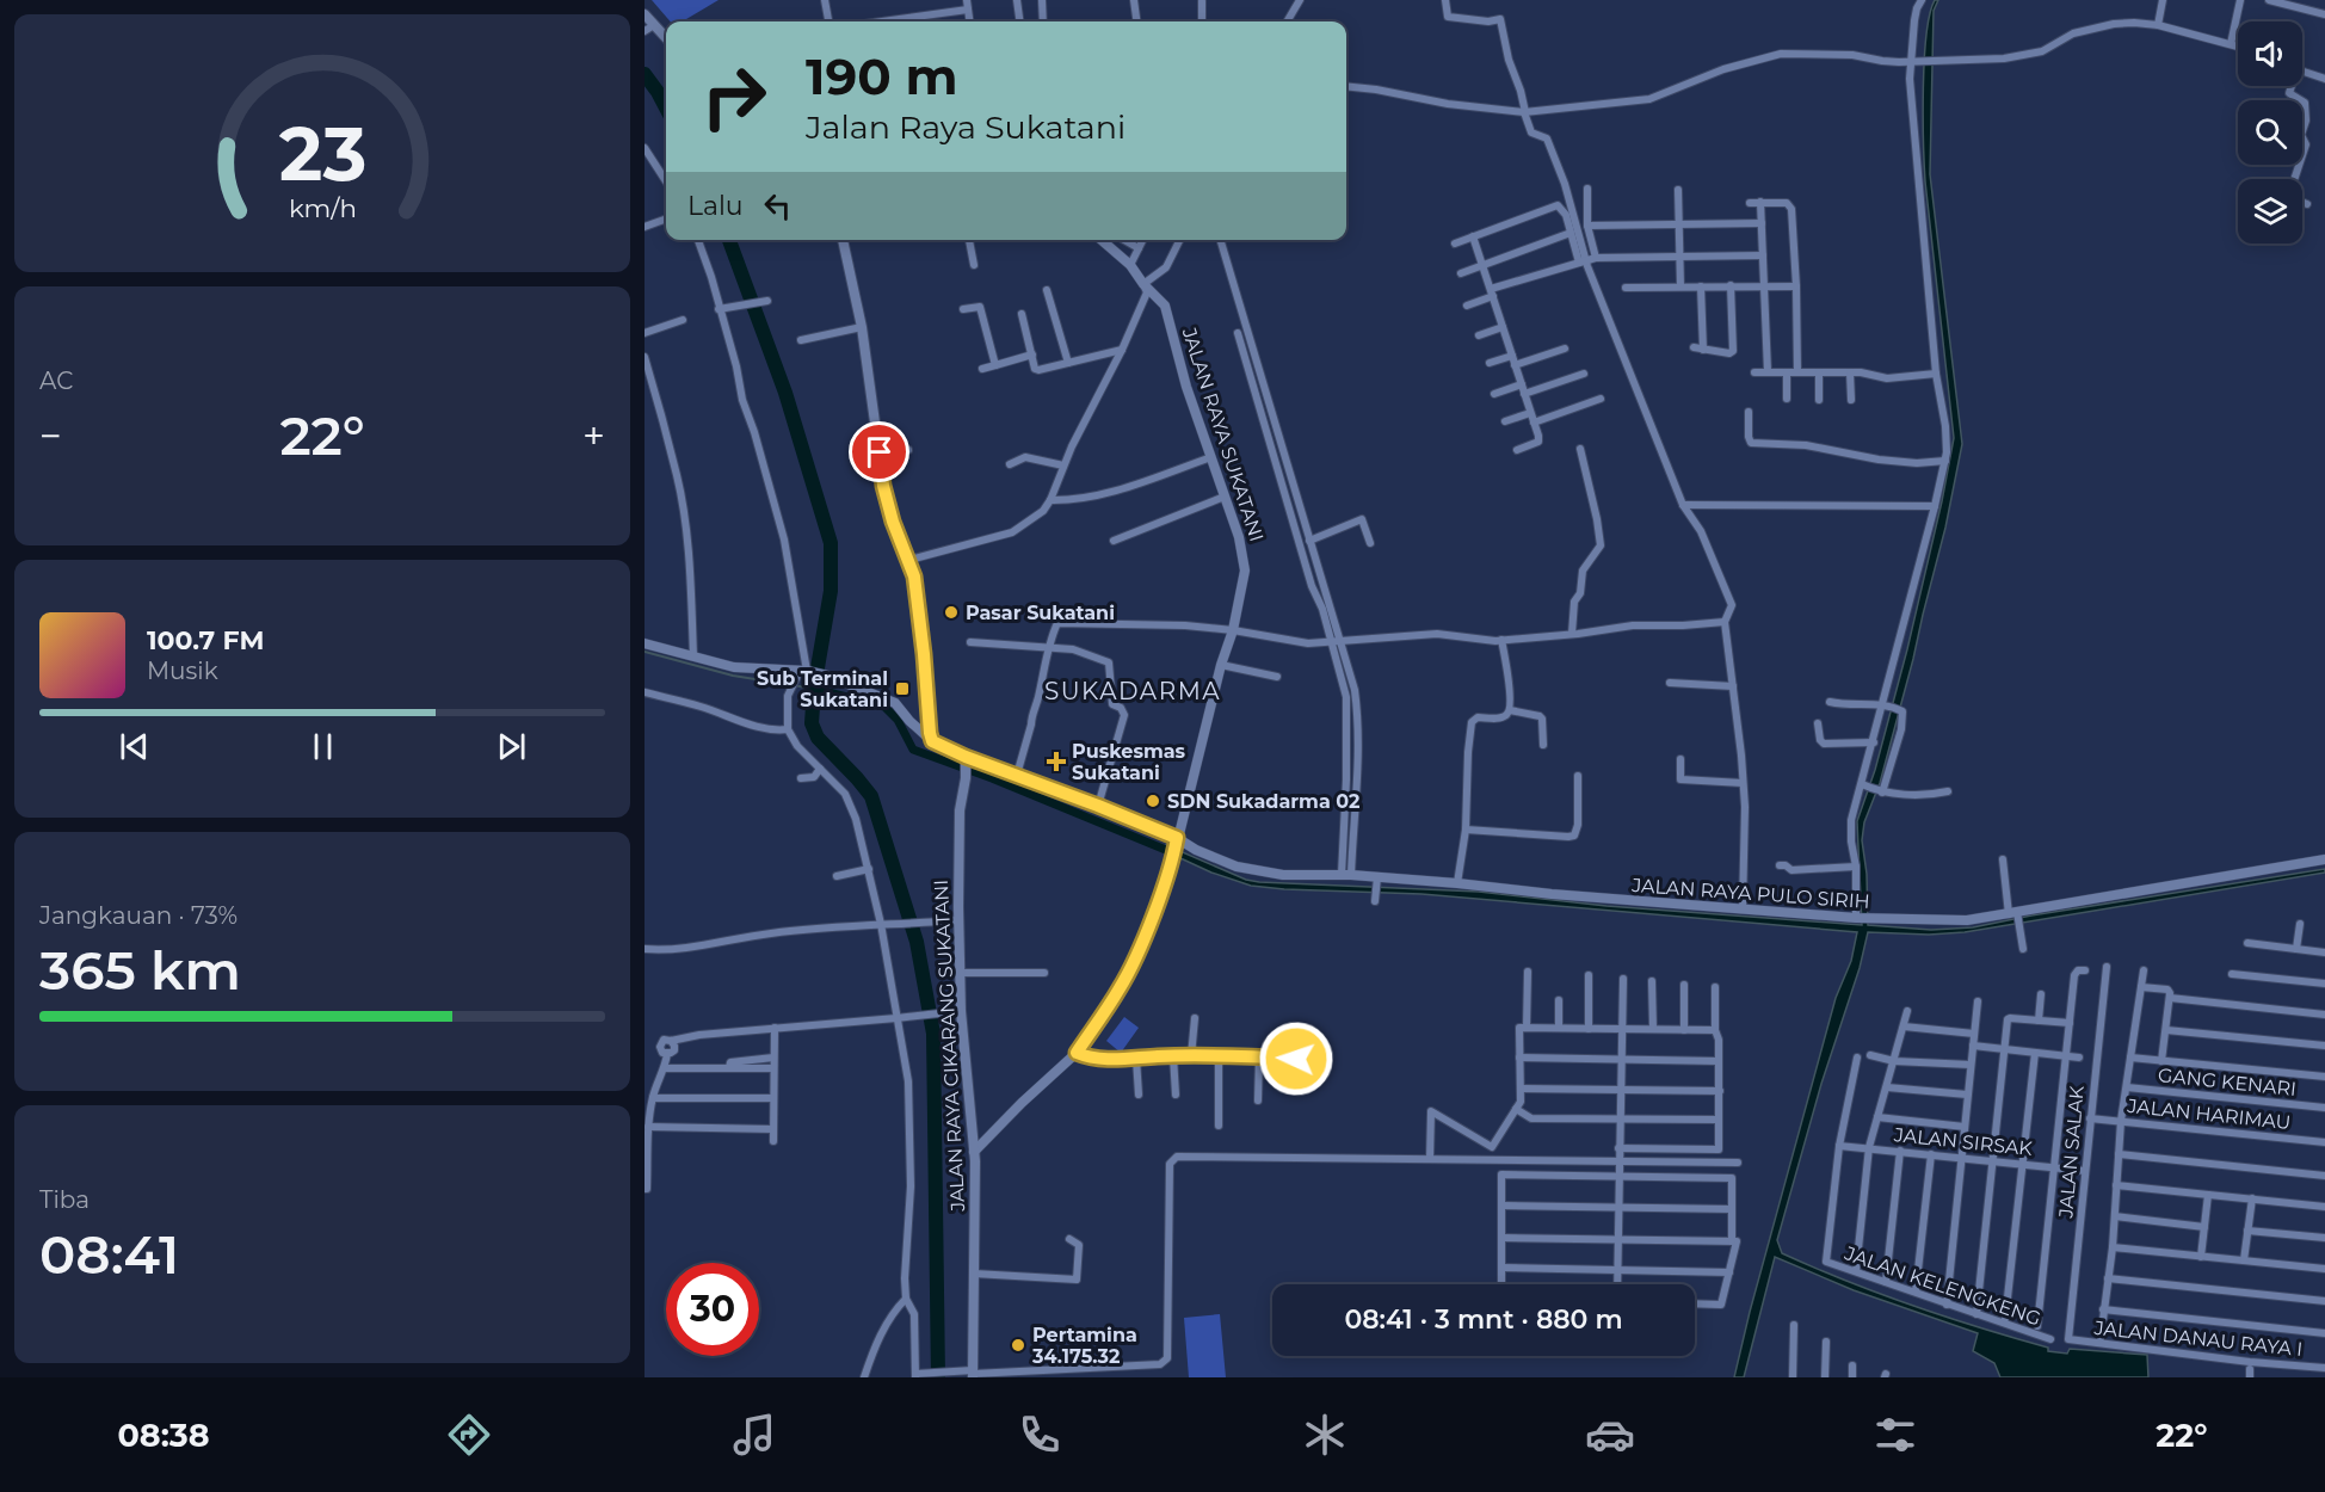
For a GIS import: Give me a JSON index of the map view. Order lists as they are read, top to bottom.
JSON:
{
  "streets": {
    "main road": ["JALAN RAYA CIKARANG SUKATANI"],
    "street": [
      "JALAN RAYA SUKATANI",
      "JALAN RAYA PULO SIRIH",
      "GANG KENARI",
      "JALAN HARIMAU",
      "JALAN SIRSAK",
      "JALAN SALAK",
      "JALAN KELENGKENG",
      "JALAN DANAU RAYA I"
    ]
  },
  "crossings": [
    ["JALAN RAYA SUKATANI", "JALAN RAYA PULO SIRIH"],
    ["JALAN RAYA SUKATANI", "JALAN RAYA CIKARANG SUKATANI"],
    ["JALAN HARIMAU", "JALAN SALAK"],
    ["JALAN SIRSAK", "JALAN SALAK"],
    ["JALAN SIRSAK", "JALAN KELENGKENG"],
    ["JALAN SALAK", "JALAN DANAU RAYA I"]
  ],
  "districts": ["SUKADARMA"],
  "places": {
    "other": ["Pasar Sukatani", "SDN Sukadarma 02", "Pertamina 34.175.32"],
    "transit": ["Sub Terminal Sukatani"],
    "health": ["Puskesmas Sukatani"]
  },
  "page": {
    "turn": ["190 m", "Jalan Raya Sukatani"],
    "then": "Lalu",
    "tile": [
      "AC",
      ["Jangkauan · 73%", "365 km"],
      ["Tiba", "08:41"]
    ],
    "heat": ["−", "22°", "+"],
    "song": ["100.7 FM", "Musik"],
    "limit": "30",
    "trip": "08:41 · 3 mnt · 880 m",
    "tabs": ["08:38", "22°"],
    "gauge": ["23", "km/h"]
  }
}
